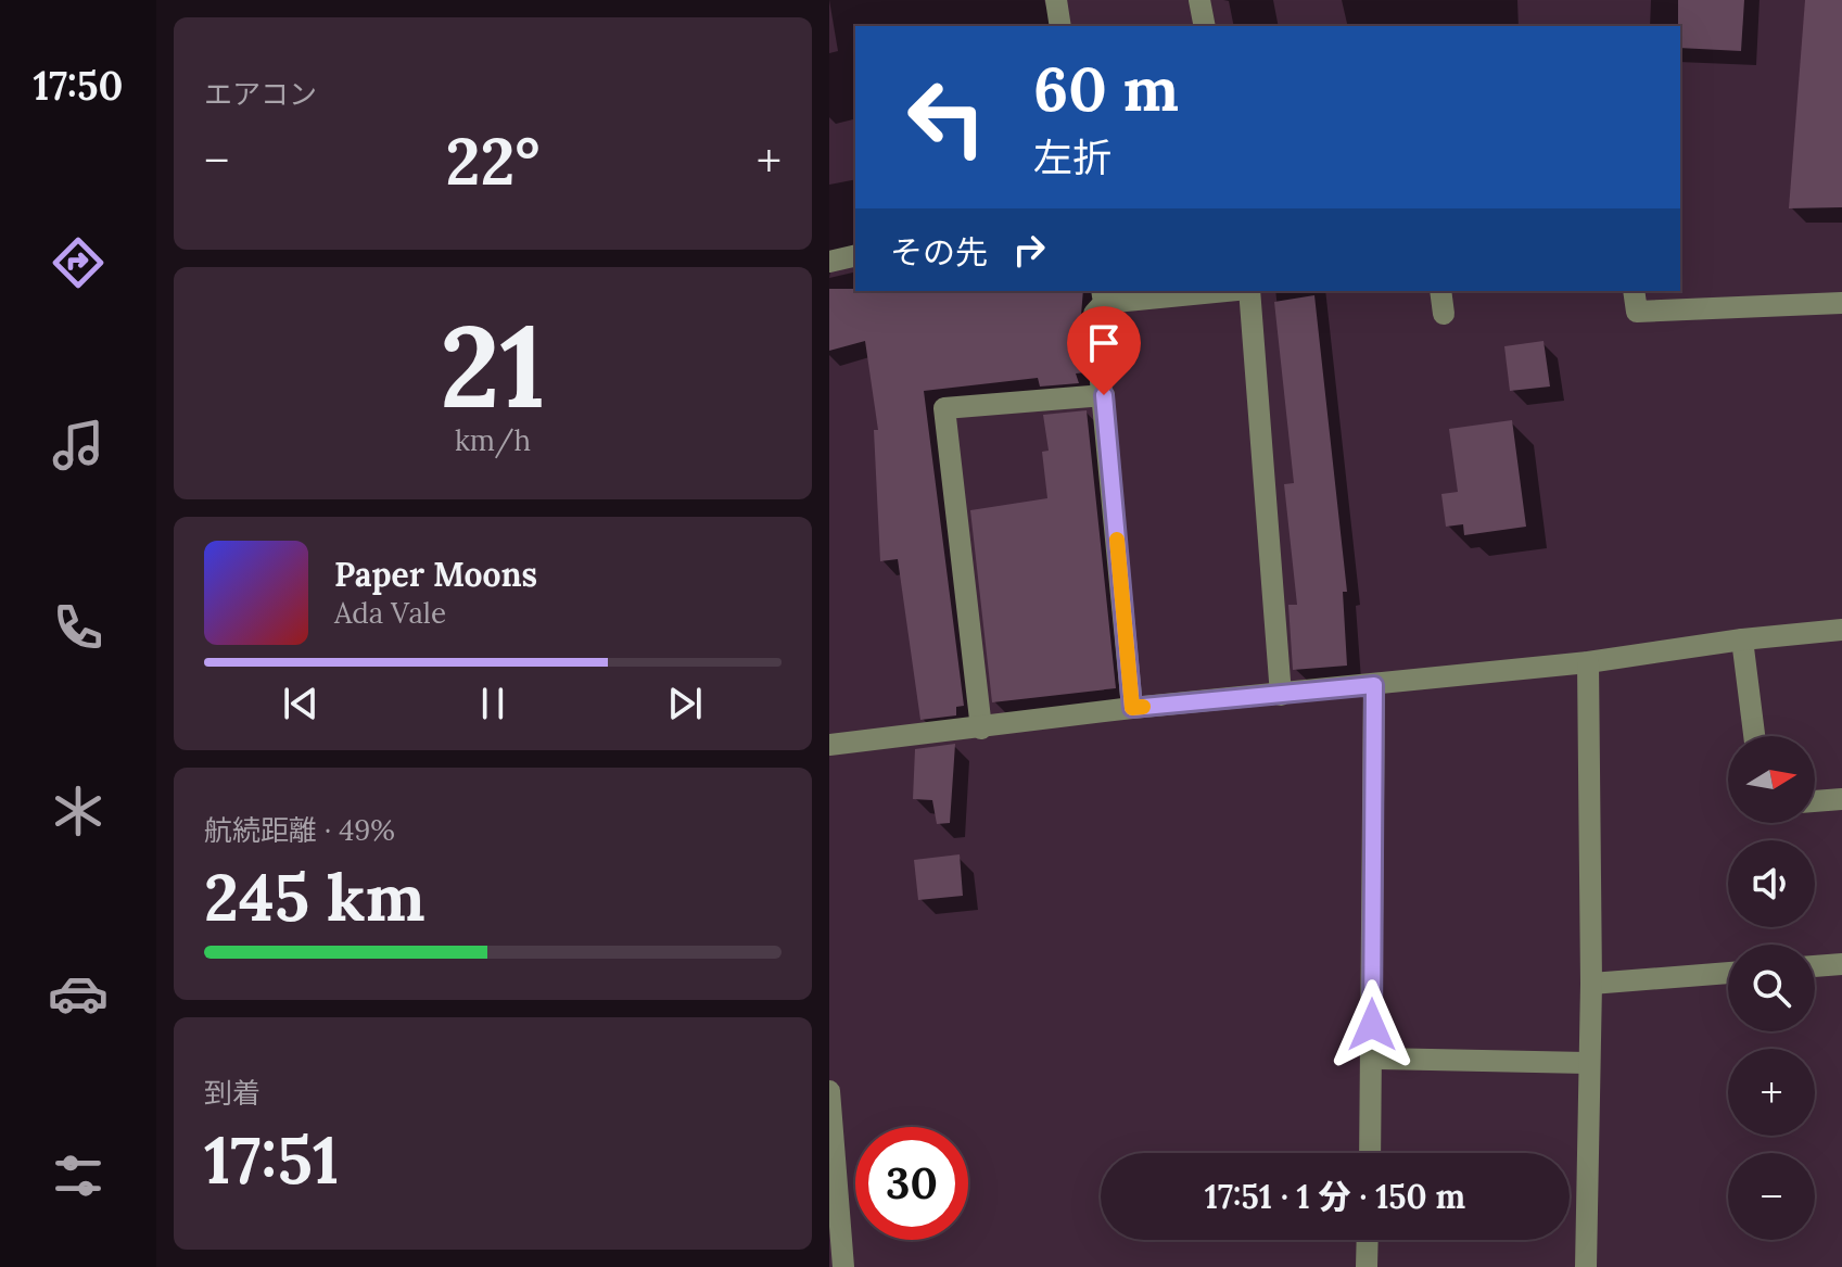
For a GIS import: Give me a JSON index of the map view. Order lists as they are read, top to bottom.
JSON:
{
  "north": "right",
  "page": {
    "tabs": "17:50",
    "tile": [
      "エアコン",
      ["21", "km/h"],
      ["航続距離 · 49%", "245 km"],
      ["到着", "17:51"]
    ],
    "turn": ["60 m", "左折"],
    "heat": ["−", "22°", "+"],
    "then": "その先",
    "song": ["Paper Moons", "Ada Vale"],
    "map_buttons": ["+", "−"],
    "limit": "30",
    "trip": "17:51 · 1 分 · 150 m"
  }
}
